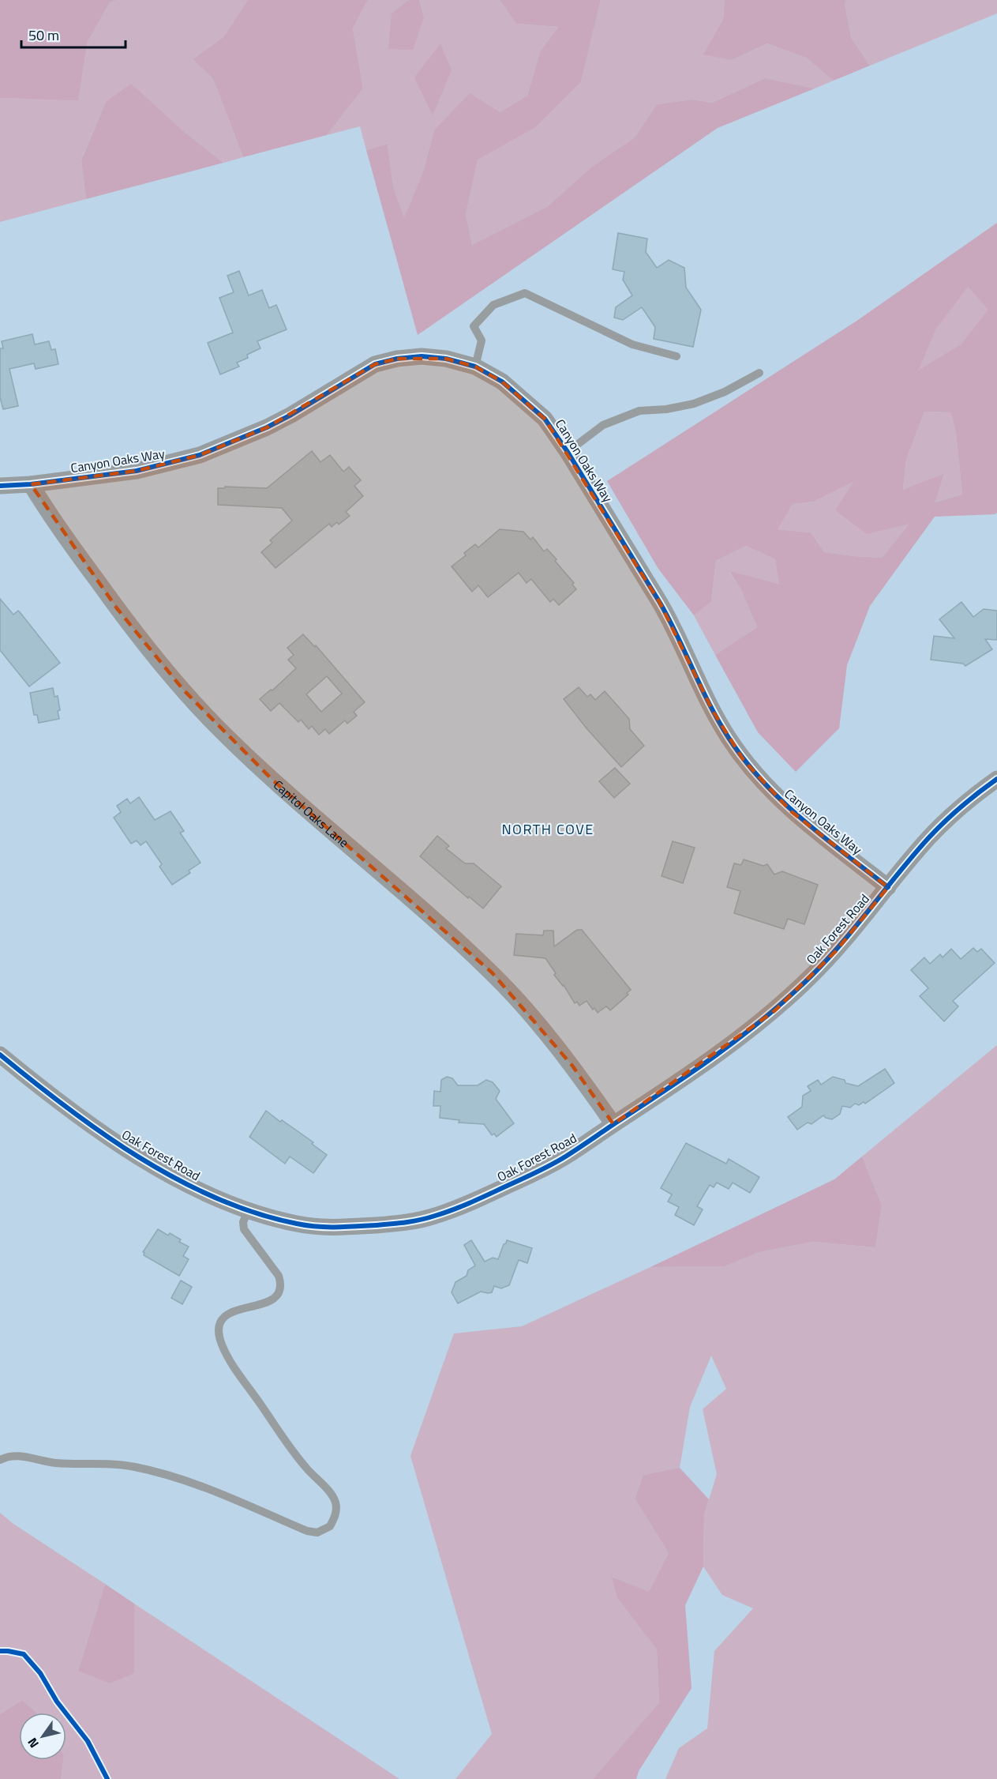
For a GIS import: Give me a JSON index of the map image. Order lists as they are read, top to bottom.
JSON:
{
  "streets": {
    "street": ["Canyon Oaks Way", "Capitol Oaks Lane", "Oak Forest Road"]
  },
  "crossings": [
    ["Canyon Oaks Way", "Capitol Oaks Lane"],
    ["Canyon Oaks Way", "Oak Forest Road"],
    ["Capitol Oaks Lane", "Oak Forest Road"]
  ],
  "districts": ["NORTH COVE"],
  "scale_bar": "50 m",
  "north": "bottom left"
}
